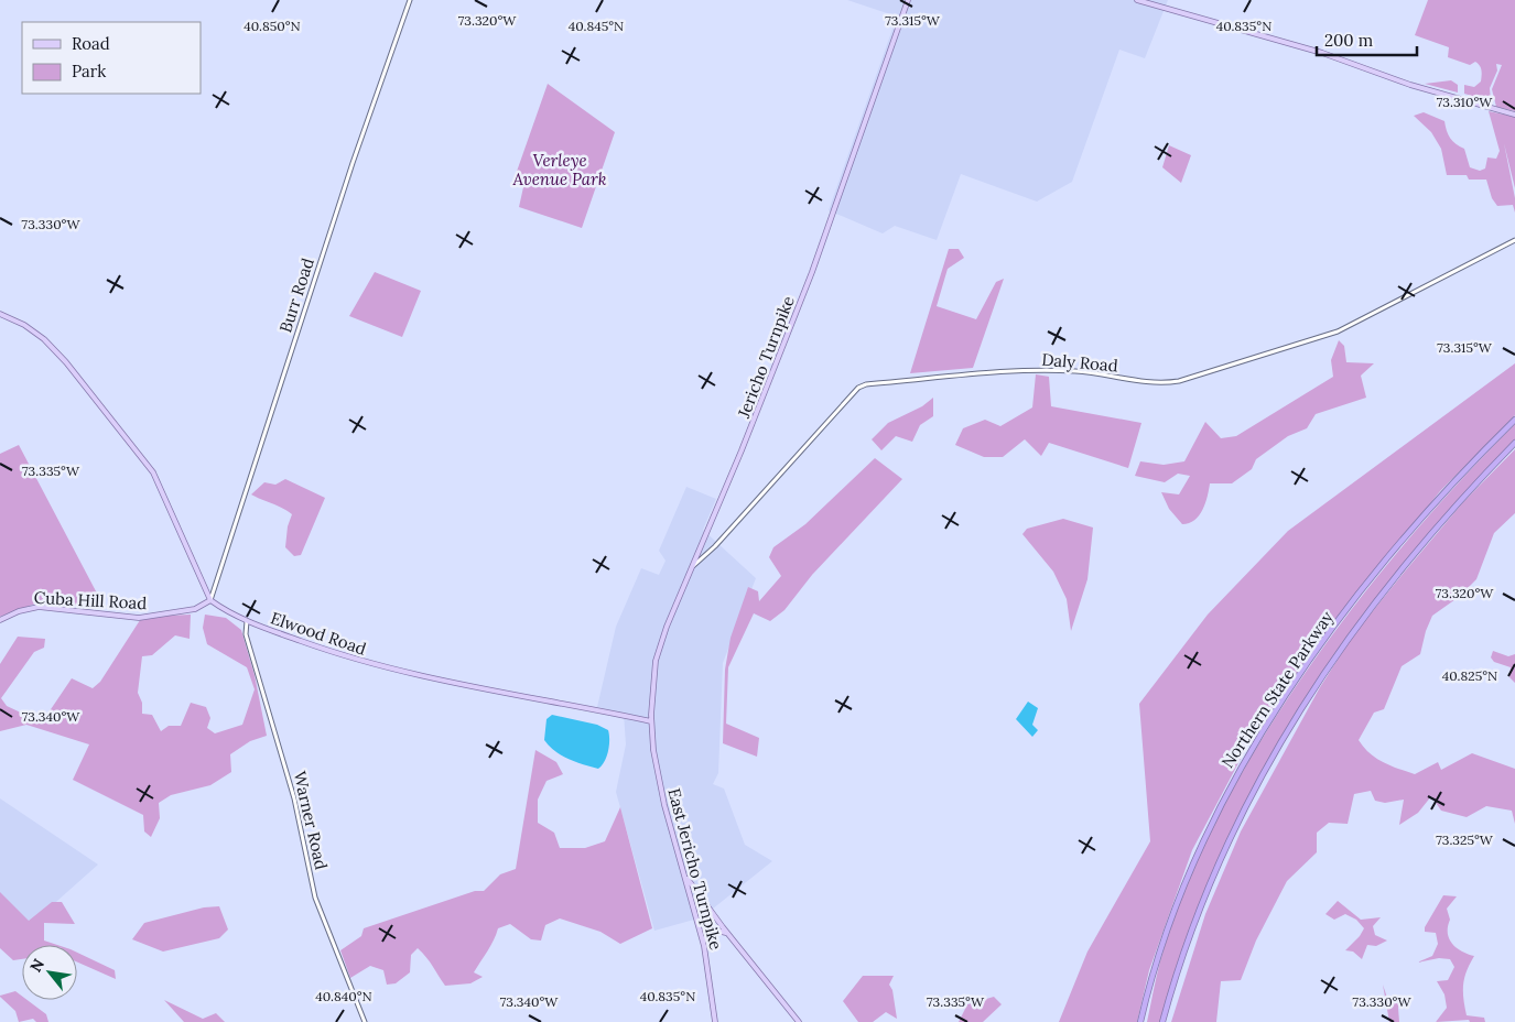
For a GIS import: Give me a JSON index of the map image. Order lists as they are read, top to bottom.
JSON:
{
  "streets": {
    "highway": ["Northern State Parkway"],
    "main road": [
      "Jericho Turnpike",
      "Cuba Hill Road",
      "Elwood Road",
      "East Jericho Turnpike"
    ],
    "street": ["Burr Road", "Daly Road", "Warner Road"]
  },
  "crossings": [
    ["Burr Road", "Cuba Hill Road"],
    ["Burr Road", "Elwood Road"],
    ["Jericho Turnpike", "Daly Road"],
    ["Jericho Turnpike", "Elwood Road"],
    ["Jericho Turnpike", "East Jericho Turnpike"],
    ["Cuba Hill Road", "Elwood Road"],
    ["Elwood Road", "Warner Road"],
    ["Elwood Road", "East Jericho Turnpike"]
  ],
  "parks": ["Verleye Avenue Park"],
  "legend": ["Road", "Park"],
  "scale_bar": "200 m",
  "north": "top left",
  "coordinates": [
    "73.315°W",
    "73.320°W",
    "40.850°N",
    "40.845°N",
    "40.835°N",
    "73.310°W",
    "73.330°W",
    "73.335°W",
    "40.825°N",
    "73.340°W",
    "73.325°W",
    "40.840°N"
  ]
}
